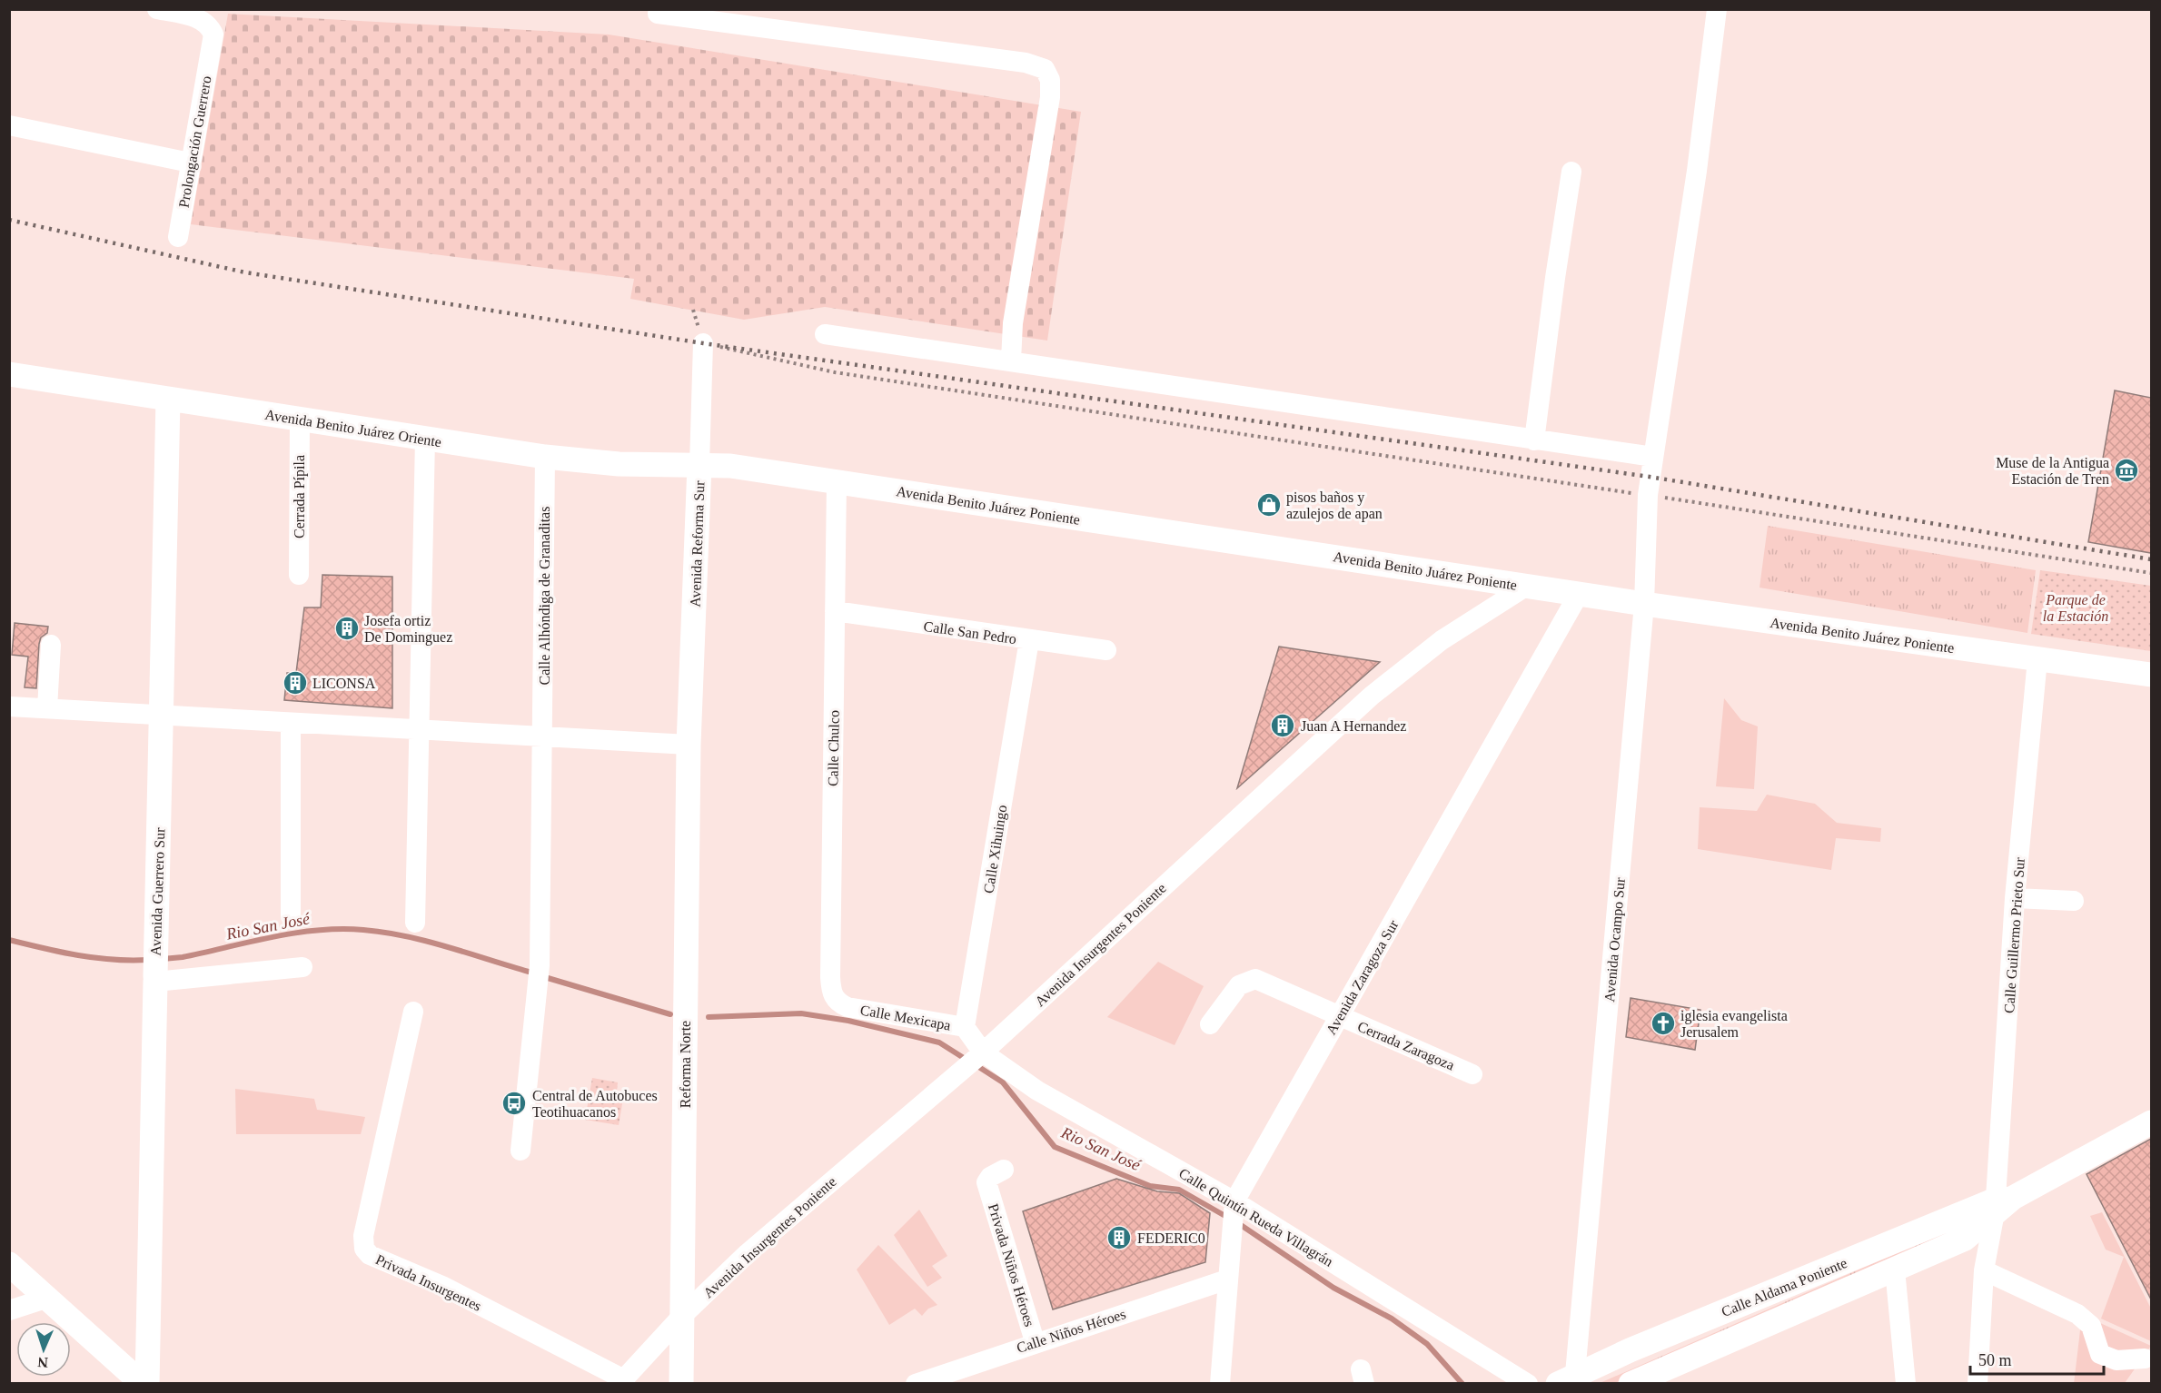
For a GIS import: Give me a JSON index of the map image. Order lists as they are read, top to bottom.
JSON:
{
  "streets": {
    "main road": [
      "Avenida Benito Juárez Oriente",
      "Avenida Benito Juárez Poniente",
      "Avenida Reforma Sur",
      "Avenida Guerrero Sur",
      "Reforma Norte",
      "Calle Aldama Poniente"
    ],
    "street": [
      "Prolongación Guerrero",
      "Cerrada Pípila",
      "Calle Alhóndiga de Granaditas",
      "Calle San Pedro",
      "Calle Chulco",
      "Calle Xihuingo",
      "Calle Guillermo Prieto Sur",
      "Avenida Ocampo Sur",
      "Avenida Insurgentes Poniente",
      "Avenida Zaragoza Sur",
      "Calle Mexicapa",
      "Cerrada Zaragoza",
      "Calle Quintín Rueda Villagrán",
      "Privada Niños Héroes",
      "Privada Insurgentes",
      "Calle Niños Héroes"
    ]
  },
  "crossings": [
    ["Avenida Benito Juárez Oriente", "Cerrada Pípila"],
    ["Avenida Benito Juárez Oriente", "Avenida Benito Juárez Poniente"],
    ["Avenida Benito Juárez Oriente", "Avenida Reforma Sur"],
    ["Avenida Benito Juárez Oriente", "Calle Alhóndiga de Granaditas"],
    ["Avenida Benito Juárez Oriente", "Avenida Guerrero Sur"],
    ["Avenida Benito Juárez Poniente", "Avenida Reforma Sur"],
    ["Avenida Benito Juárez Poniente", "Calle Chulco"],
    ["Avenida Benito Juárez Poniente", "Calle Guillermo Prieto Sur"],
    ["Avenida Benito Juárez Poniente", "Avenida Ocampo Sur"],
    ["Avenida Benito Juárez Poniente", "Avenida Insurgentes Poniente"],
    ["Avenida Benito Juárez Poniente", "Avenida Zaragoza Sur"],
    ["Avenida Reforma Sur", "Reforma Norte"],
    ["Calle San Pedro", "Calle Chulco"],
    ["Calle San Pedro", "Calle Xihuingo"],
    ["Calle Chulco", "Calle Mexicapa"],
    ["Calle Xihuingo", "Calle Mexicapa"],
    ["Calle Guillermo Prieto Sur", "Calle Aldama Poniente"],
    ["Avenida Ocampo Sur", "Calle Aldama Poniente"],
    ["Avenida Insurgentes Poniente", "Reforma Norte"],
    ["Avenida Insurgentes Poniente", "Calle Quintín Rueda Villagrán"],
    ["Avenida Insurgentes Poniente", "Privada Insurgentes"],
    ["Avenida Zaragoza Sur", "Cerrada Zaragoza"],
    ["Avenida Zaragoza Sur", "Calle Quintín Rueda Villagrán"],
    ["Avenida Zaragoza Sur", "Calle Niños Héroes"],
    ["Privada Niños Héroes", "Calle Niños Héroes"]
  ],
  "water": ["Rio San José"],
  "parks": ["Parque de la Estación"],
  "places": {
    "museum": ["Muse de la Antigua Estación de Tren"],
    "shop": ["pisos baños y azulejos de apan"],
    "building": [
      "Josefa ortiz De Dominguez",
      "LICONSA",
      "Juan A Hernandez",
      "FEDERIC0"
    ],
    "church": ["iglesia evangelista Jerusalem"],
    "bus stop": ["Central de Autobuces Teotihuacanos"]
  },
  "scale_bar": "50 m",
  "north": "bottom"
}
